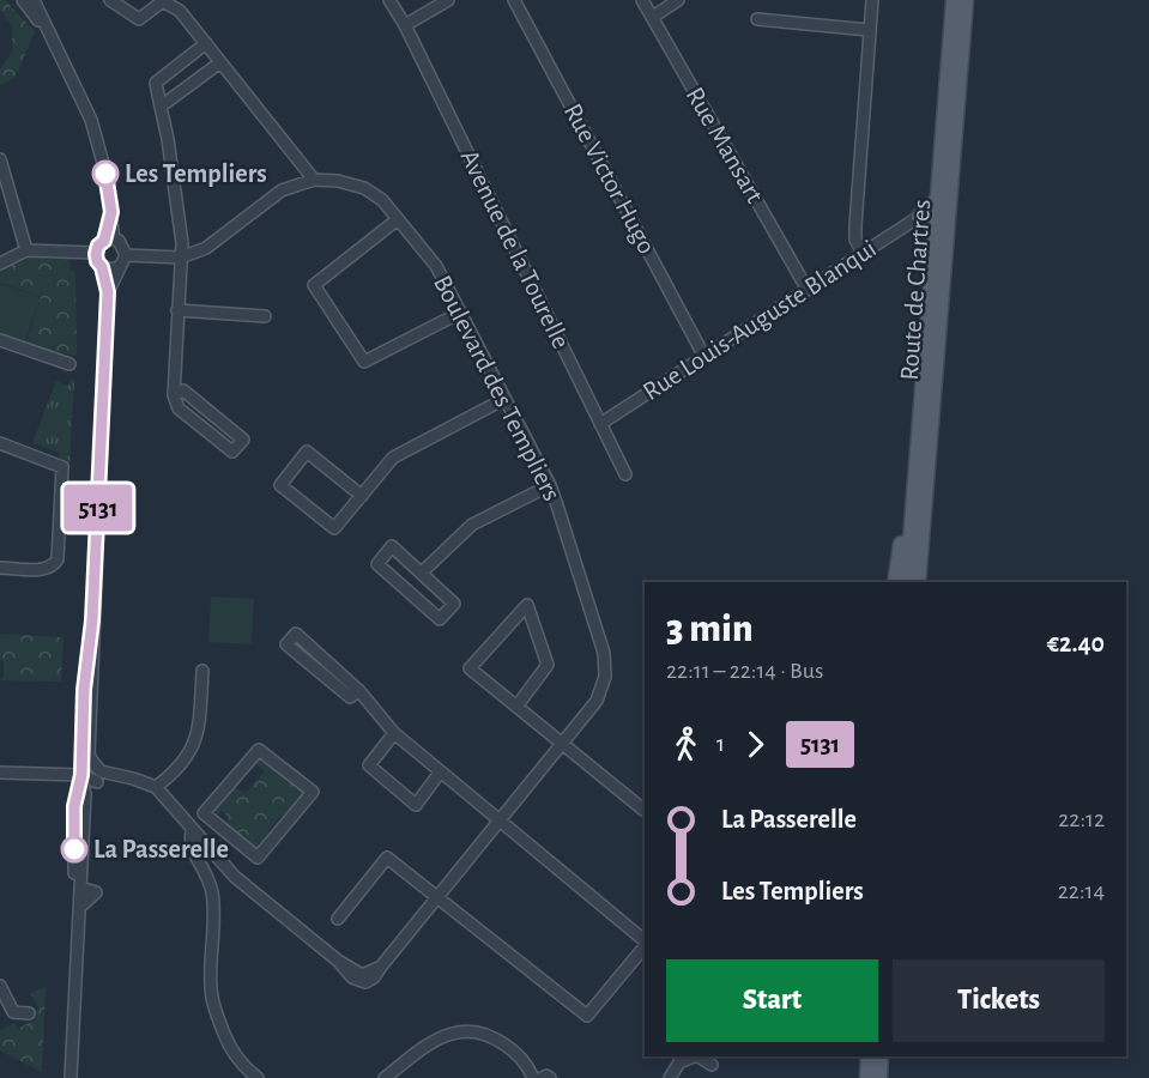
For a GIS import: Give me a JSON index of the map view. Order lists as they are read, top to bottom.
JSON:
{
  "streets": {
    "main road": ["Route de Chartres"],
    "street": [
      "Rue Mansart",
      "Rue Victor Hugo",
      "Avenue de la Tourelle",
      "Rue Louis-Auguste Blanqui",
      "Boulevard des Templiers"
    ]
  },
  "crossings": [
    ["Rue Mansart", "Rue Louis-Auguste Blanqui"],
    ["Rue Victor Hugo", "Rue Louis-Auguste Blanqui"],
    ["Avenue de la Tourelle", "Rue Louis-Auguste Blanqui"]
  ],
  "places": ["Les Templiers", "La Passerelle"],
  "lines": ["bus line 5131"],
  "page": {
    "on_map": "5131",
    "heading": ["3 min", "22:11 – 22:14 · Bus", "€2.40"],
    "legs": ["1", "5131"],
    "list": [
      {
        "name": "La Passerelle",
        "value": "22:12"
      },
      {
        "name": "Les Templiers",
        "value": "22:14"
      }
    ],
    "buttons": ["Start", "Tickets"]
  }
}
